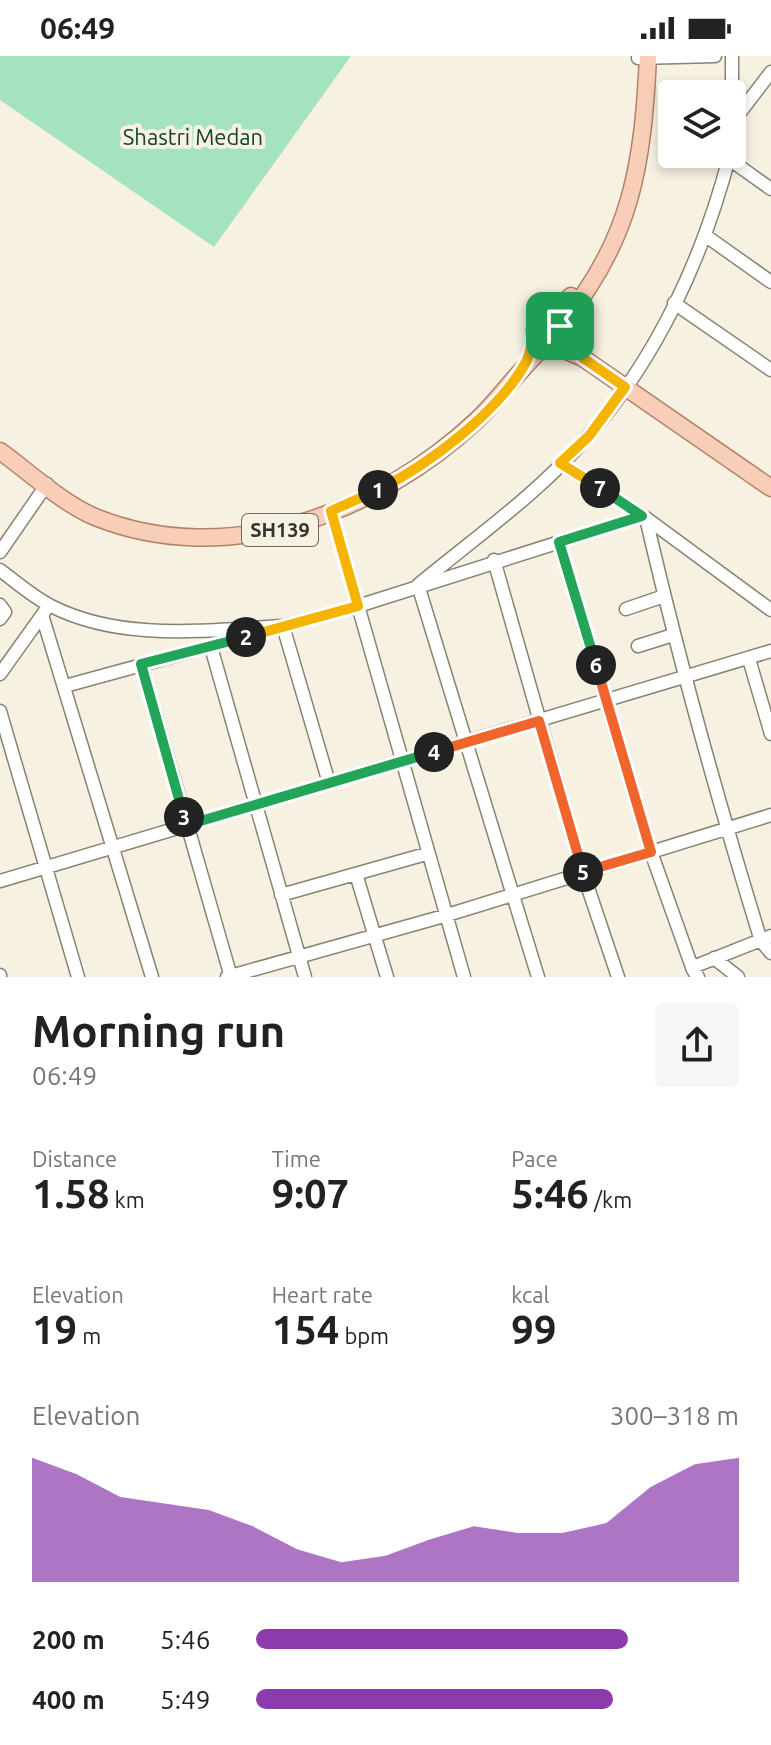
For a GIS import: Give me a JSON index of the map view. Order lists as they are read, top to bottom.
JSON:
{
  "streets": {
    "main road": ["SH139"]
  },
  "parks": ["Shastri Medan"],
  "page": {
    "status": "06:49",
    "pins": [
      "7",
      "1",
      "2",
      "6",
      "4",
      "3",
      "5"
    ],
    "heading": ["Morning run", "06:49"],
    "stats": [
      ["Distance", "1.58 km"],
      ["Time", "9:07"],
      ["Pace", "5:46 /km"],
      ["Elevation", "19 m"],
      ["Heart rate", "154 bpm"],
      ["kcal", "99"]
    ],
    "chart": ["Elevation", "300–318 m"],
    "list": [
      {
        "name": "200 m",
        "note": "5:46"
      },
      {
        "name": "400 m",
        "note": "5:49"
      }
    ]
  }
}
